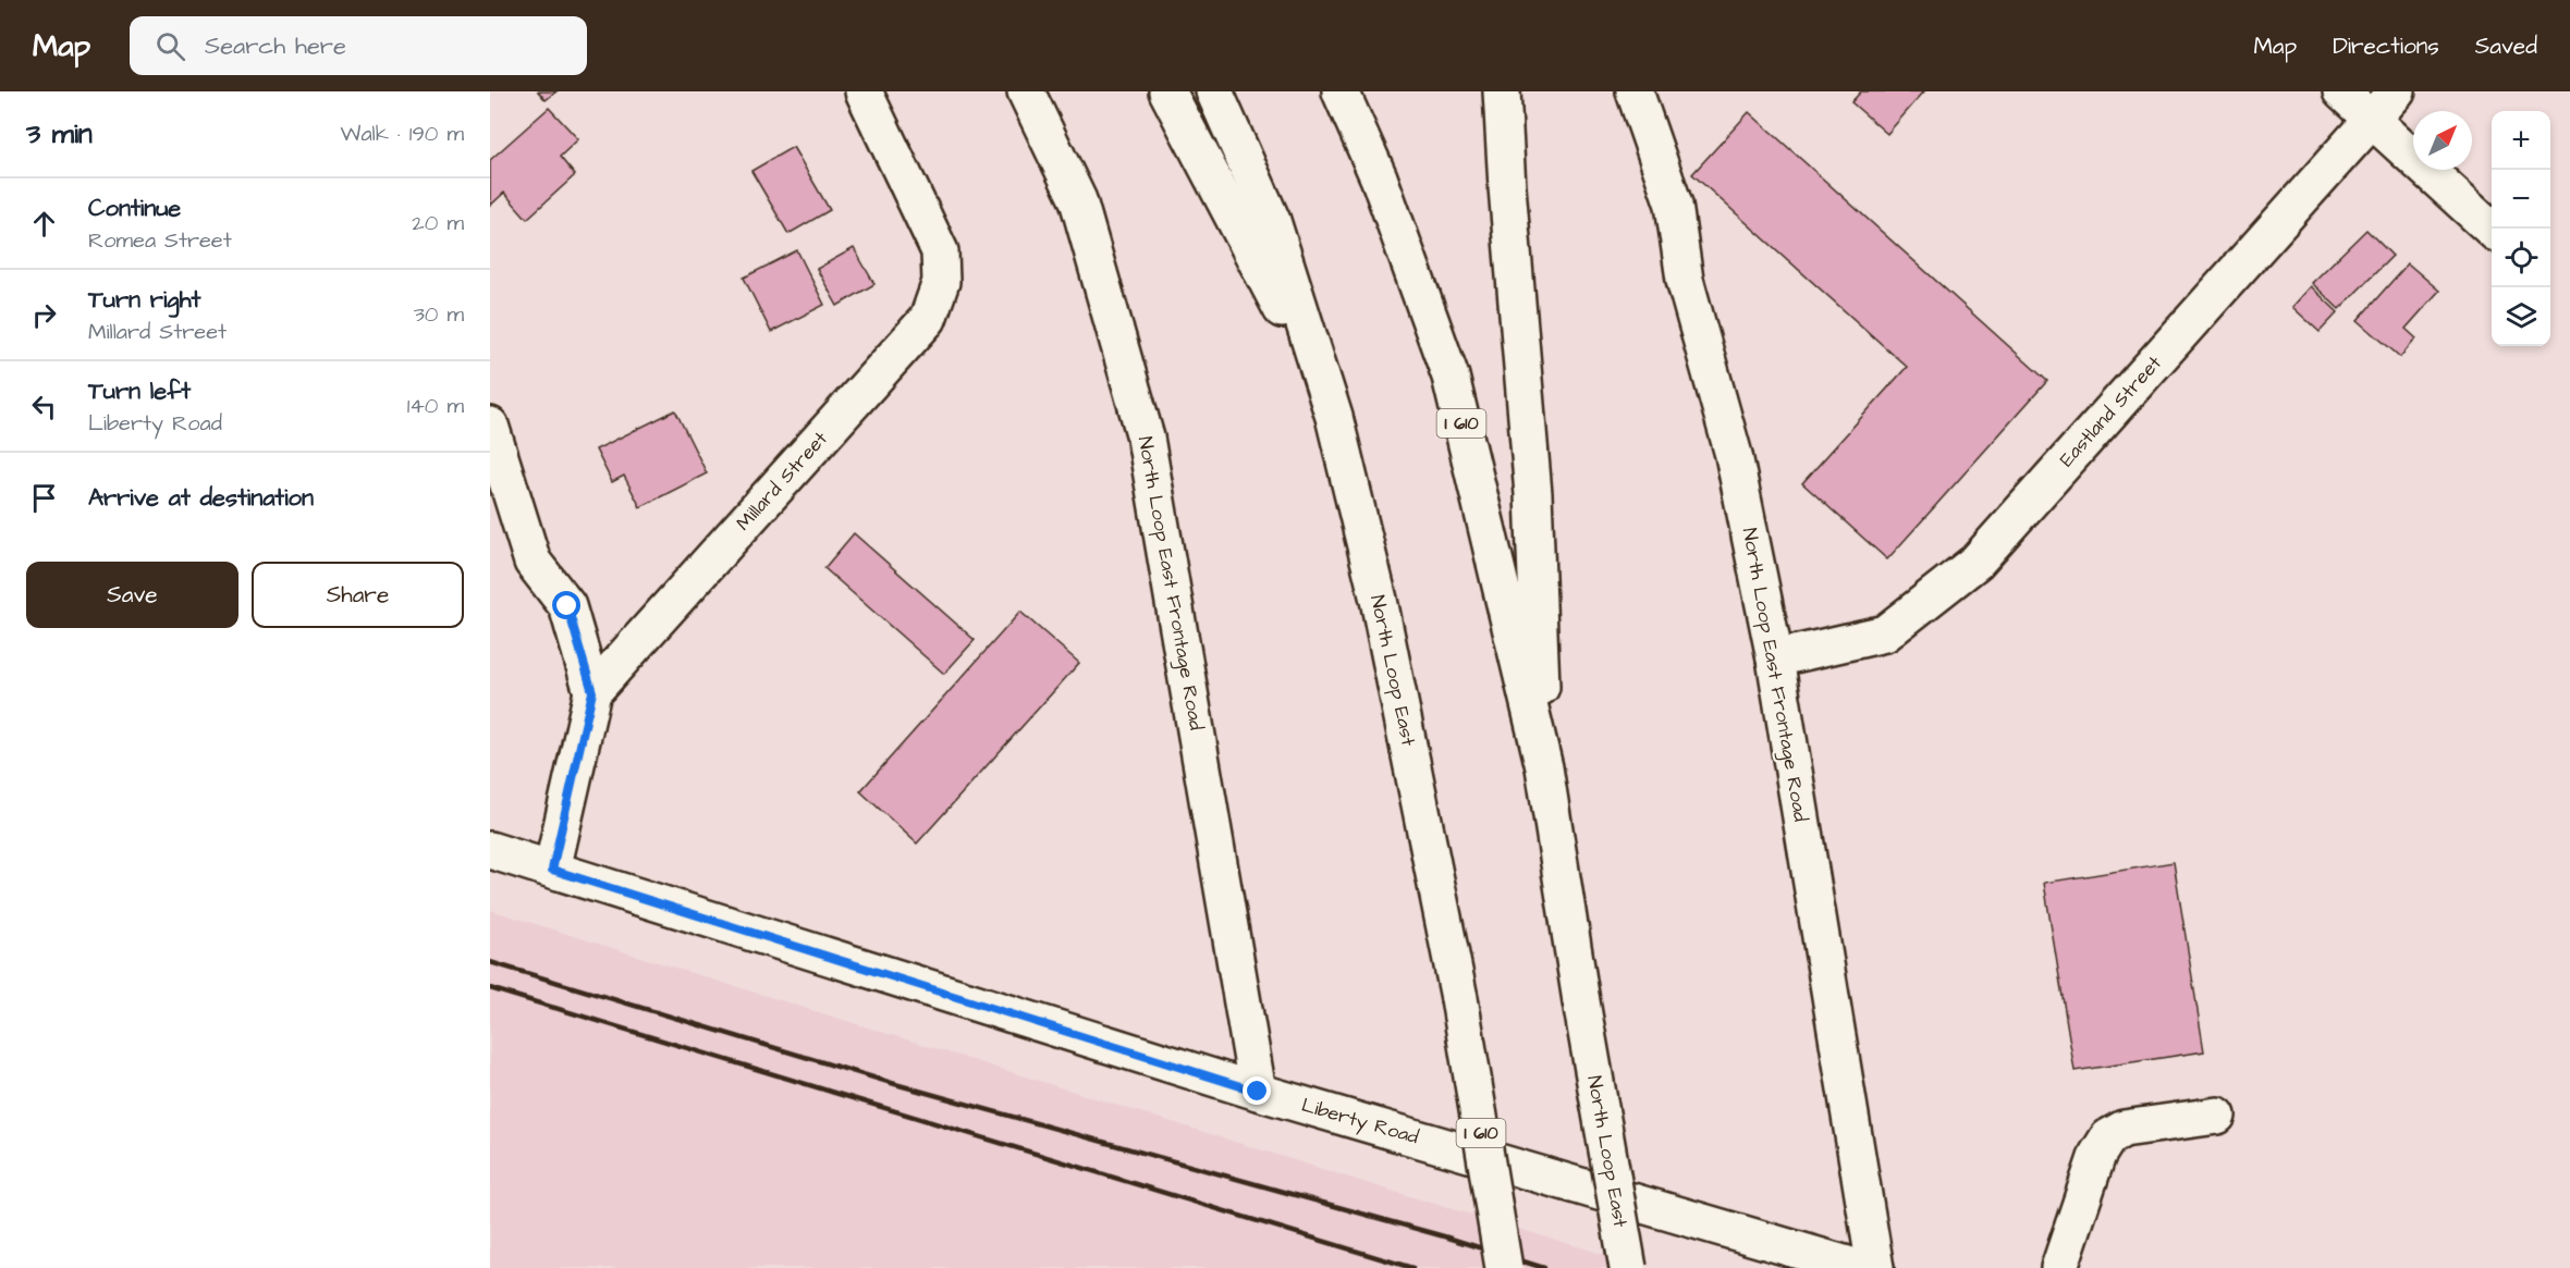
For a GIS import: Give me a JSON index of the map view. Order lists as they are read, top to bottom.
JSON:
{
  "streets": {
    "main road": [
      "Eastland Street",
      "I 610",
      "Millard Street",
      "North Loop East Frontage Road",
      "North Loop East",
      "Liberty Road"
    ]
  },
  "crossings": [
    ["Eastland Street", "North Loop East Frontage Road"],
    ["Millard Street", "Liberty Road"],
    ["North Loop East Frontage Road", "Liberty Road"]
  ],
  "north": "top right",
  "page": {
    "header": "Map",
    "search": "Search here",
    "nav": ["Map", "Directions", "Saved"],
    "heading": ["3 min", "Walk · 190 m"],
    "map_buttons": ["+", "−"],
    "list": [
      ["Continue", "Romea Street", "20 m"],
      ["Turn right", "Millard Street", "30 m"],
      ["Turn left", "Liberty Road", "140 m"],
      "Arrive at destination"
    ],
    "buttons": ["Save", "Share"]
  }
}
